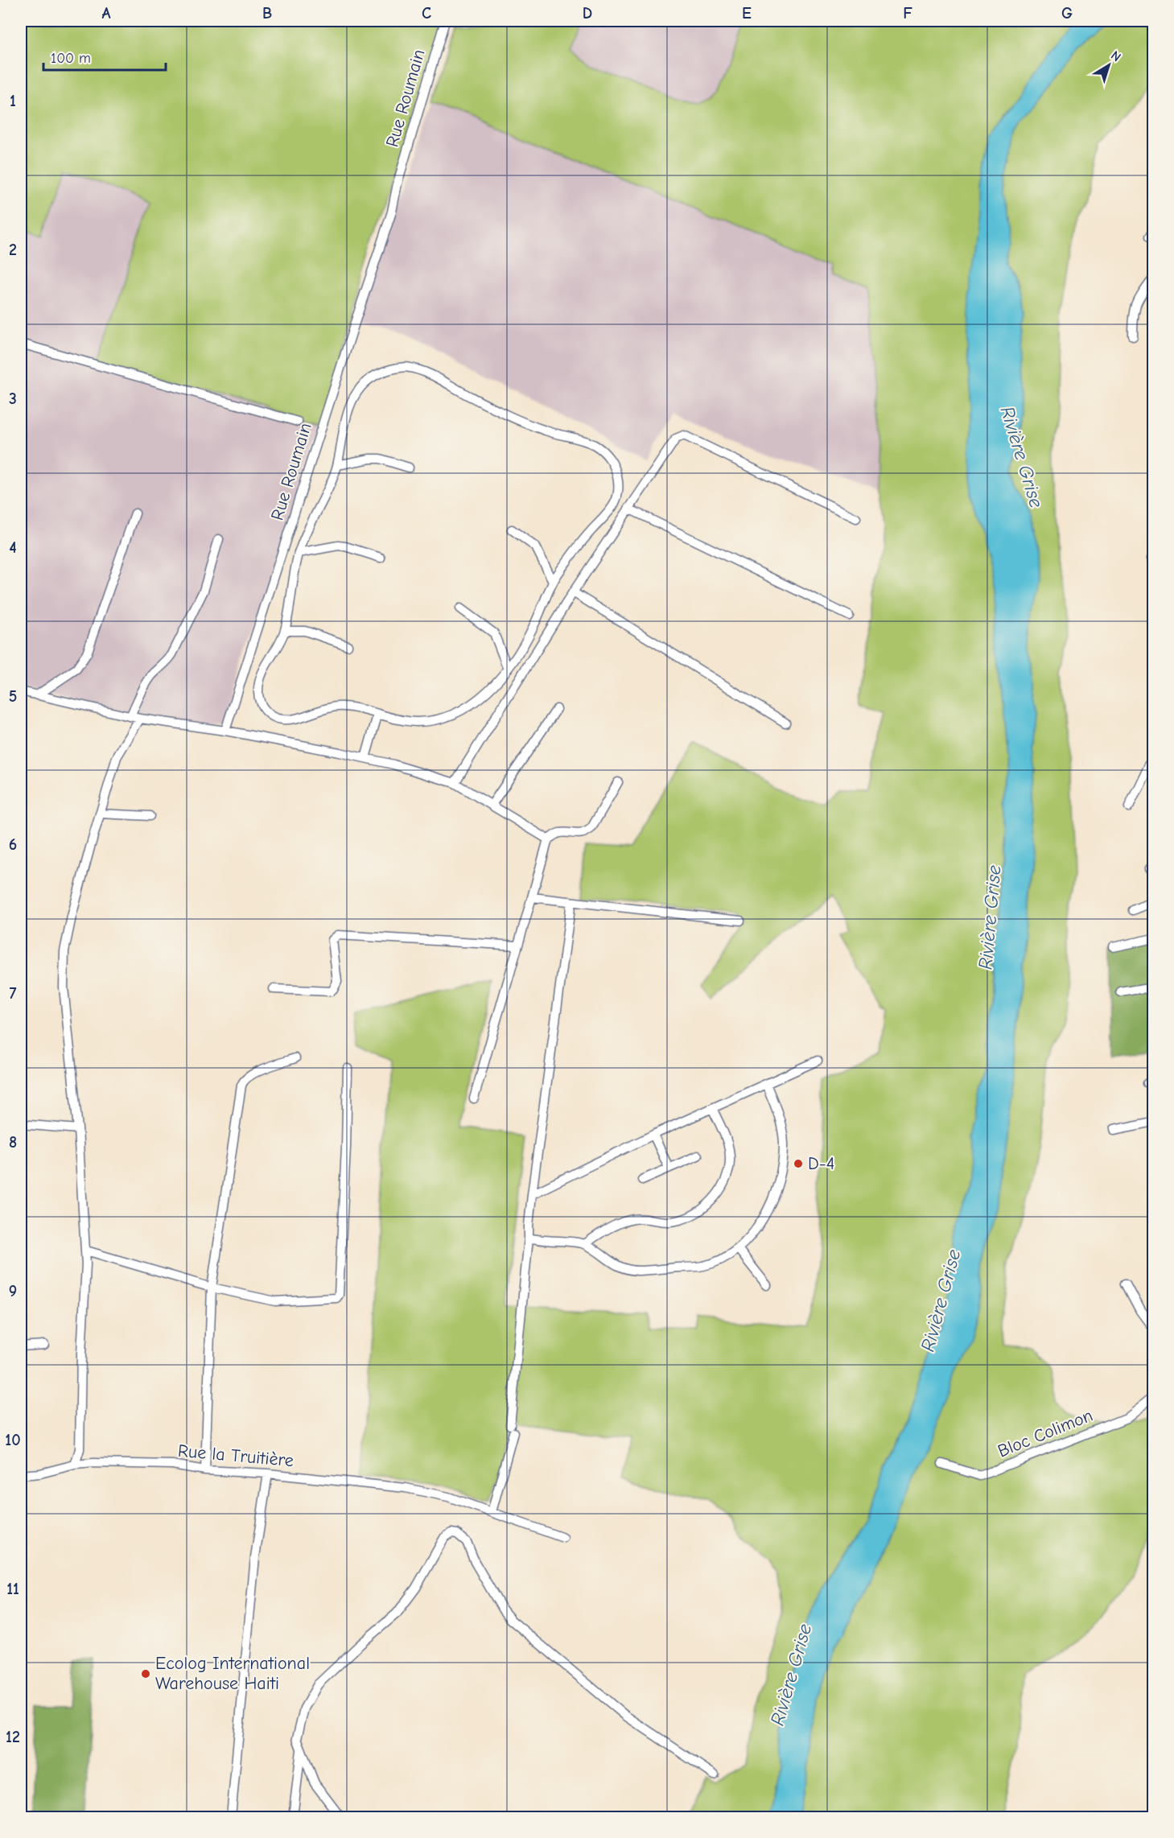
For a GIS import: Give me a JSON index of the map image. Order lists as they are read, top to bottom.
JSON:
{
  "streets": {
    "street": ["Rue Roumain", "Bloc Colimon", "Rue la Truitière"]
  },
  "water": ["Rivière Grise"],
  "places": ["D-4", "Ecolog International Warehouse Haiti"],
  "scale_bar": "100 m",
  "north": "top right",
  "grid": {
    "columns": [
      "A",
      "B",
      "C",
      "D",
      "E",
      "F",
      "G"
    ],
    "rows": [
      "1",
      "2",
      "3",
      "4",
      "5",
      "6",
      "7",
      "8",
      "9",
      "10",
      "11",
      "12"
    ]
  }
}
